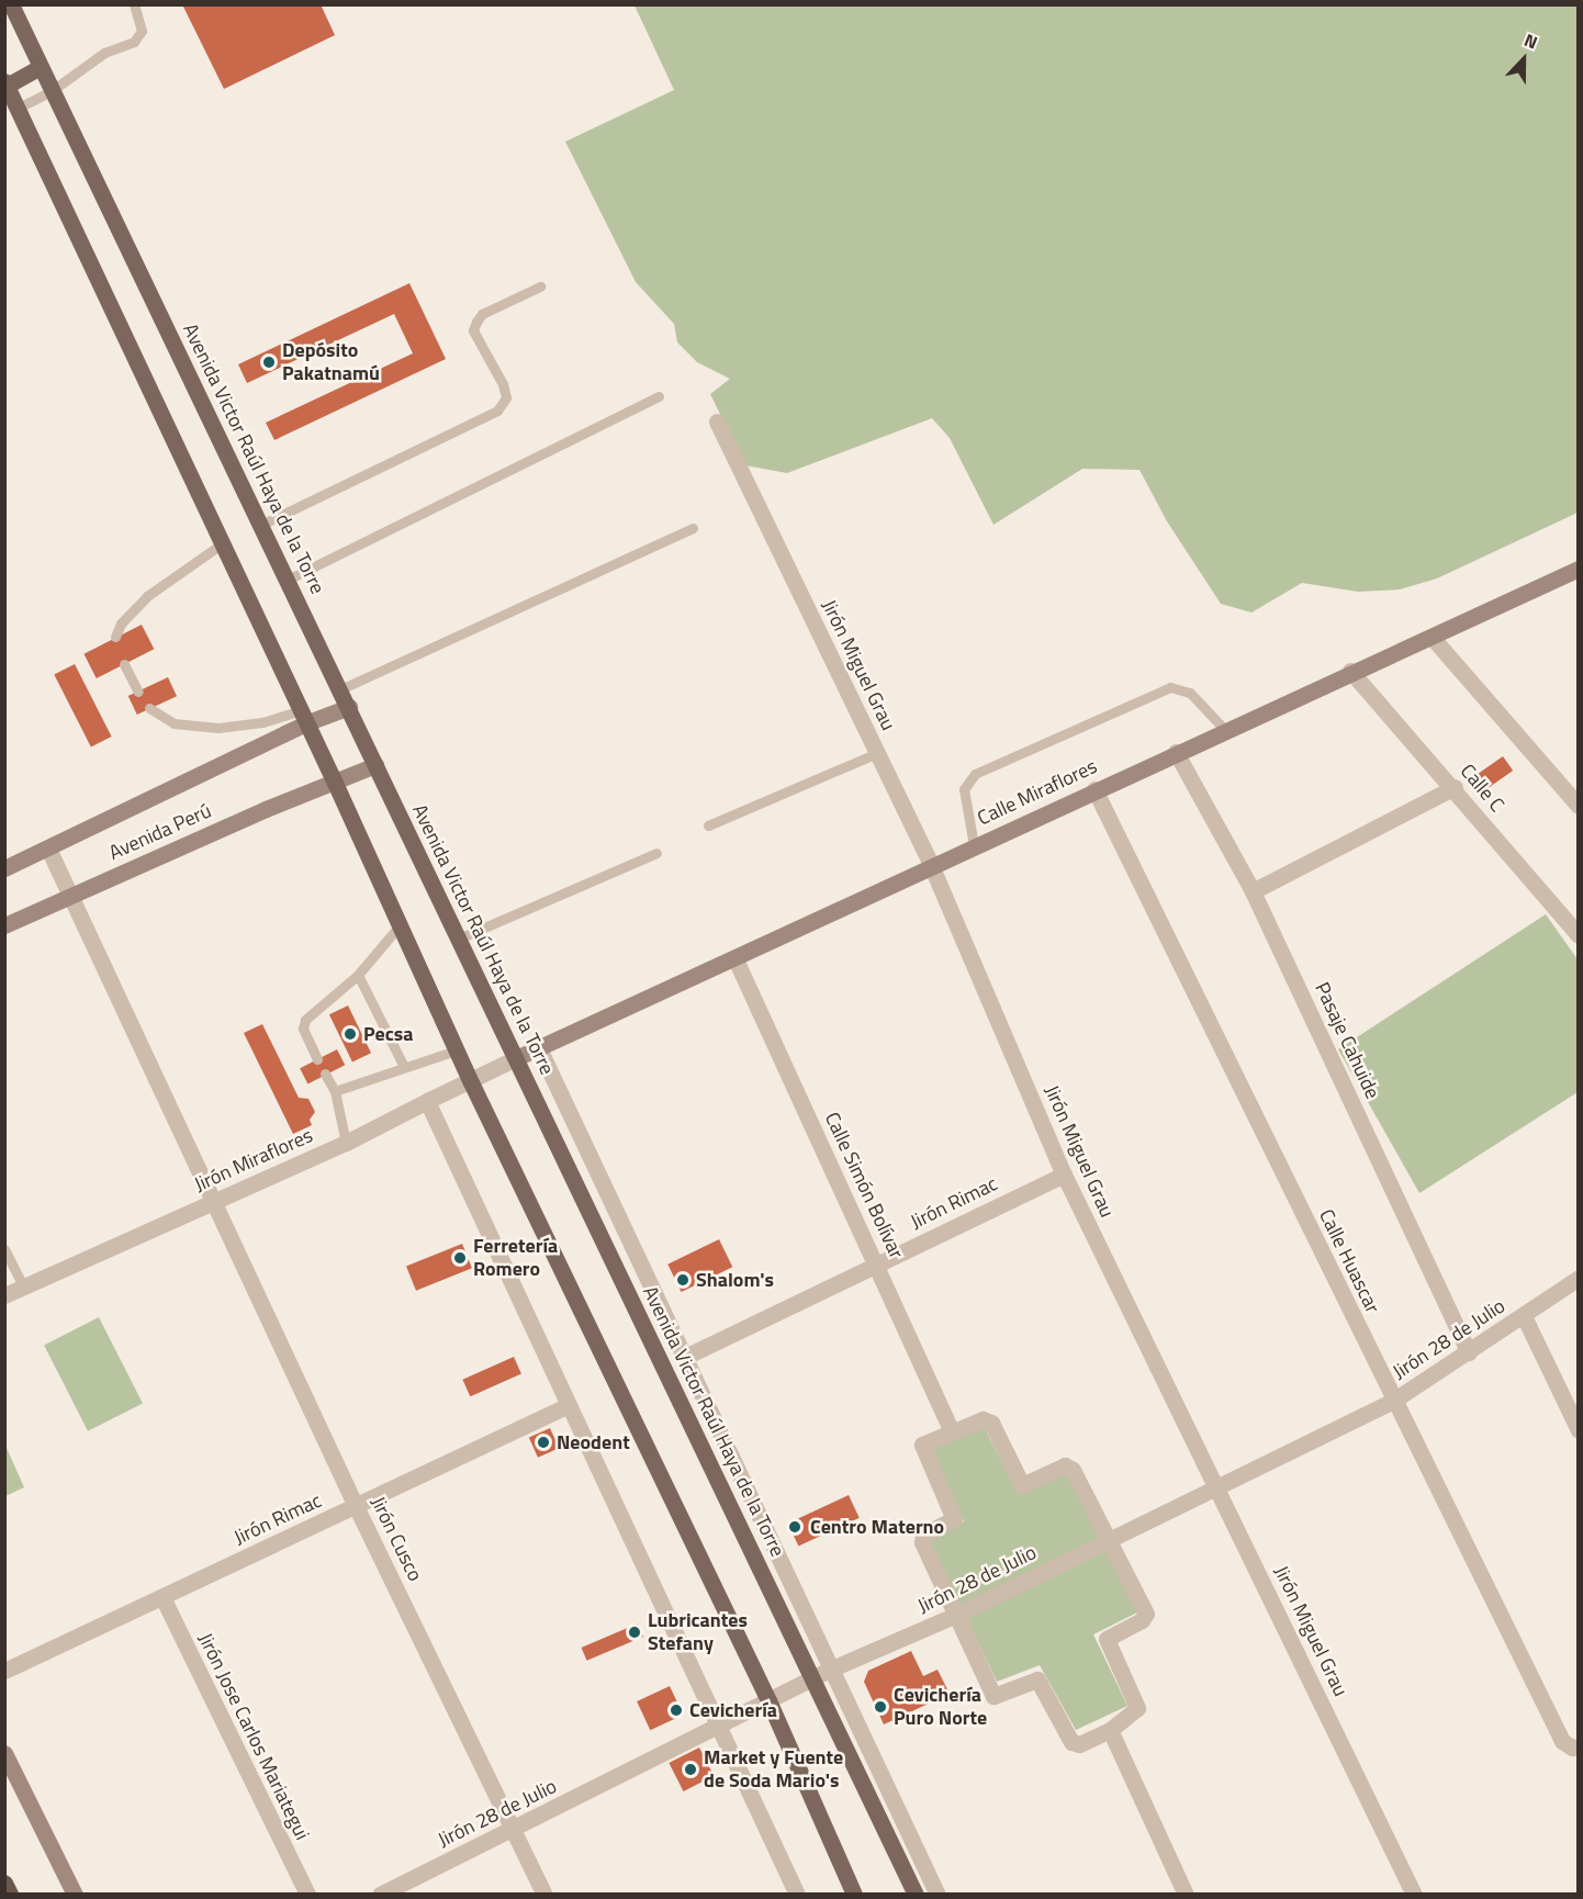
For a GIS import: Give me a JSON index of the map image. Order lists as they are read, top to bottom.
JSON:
{
  "streets": {
    "main road": ["Avenida Victor Raúl Haya de la Torre", "Calle Miraflores", "Avenida Perú"],
    "street": [
      "Jirón Miguel Grau",
      "Calle C",
      "Pasaje Cahuide",
      "Jirón Miraflores",
      "Calle Simón Bolívar",
      "Jirón Rimac",
      "Calle Huascar",
      "Jirón 28 de Julio",
      "Jirón Cusco",
      "Jirón Jose Carlos Mariategui"
    ]
  },
  "crossings": [
    ["Avenida Victor Raúl Haya de la Torre", "Calle Miraflores"],
    ["Avenida Victor Raúl Haya de la Torre", "Avenida Perú"],
    ["Avenida Victor Raúl Haya de la Torre", "Jirón Miraflores"],
    ["Avenida Victor Raúl Haya de la Torre", "Jirón 28 de Julio"],
    ["Jirón Miguel Grau", "Calle Miraflores"],
    ["Jirón Miguel Grau", "Jirón Rimac"],
    ["Jirón Miguel Grau", "Jirón 28 de Julio"],
    ["Calle C", "Calle Miraflores"],
    ["Calle Miraflores", "Pasaje Cahuide"],
    ["Calle Miraflores", "Jirón Miraflores"],
    ["Calle Miraflores", "Calle Simón Bolívar"],
    ["Calle Miraflores", "Calle Huascar"],
    ["Avenida Perú", "Jirón Cusco"],
    ["Pasaje Cahuide", "Jirón 28 de Julio"],
    ["Jirón Miraflores", "Jirón Cusco"],
    ["Calle Simón Bolívar", "Jirón Rimac"],
    ["Jirón Rimac", "Jirón Cusco"],
    ["Jirón Rimac", "Jirón Jose Carlos Mariategui"],
    ["Calle Huascar", "Jirón 28 de Julio"],
    ["Jirón 28 de Julio", "Jirón Cusco"]
  ],
  "places": [
    "Depósito Pakatnamú",
    "Pecsa",
    "Ferretería Romero",
    "Shalom's",
    "Neodent",
    "Centro Materno",
    "Lubricantes Stefany",
    "Cevichería Puro Norte",
    "Cevichería",
    "Market y Fuente de Soda Mario's"
  ],
  "north": "top"
}
